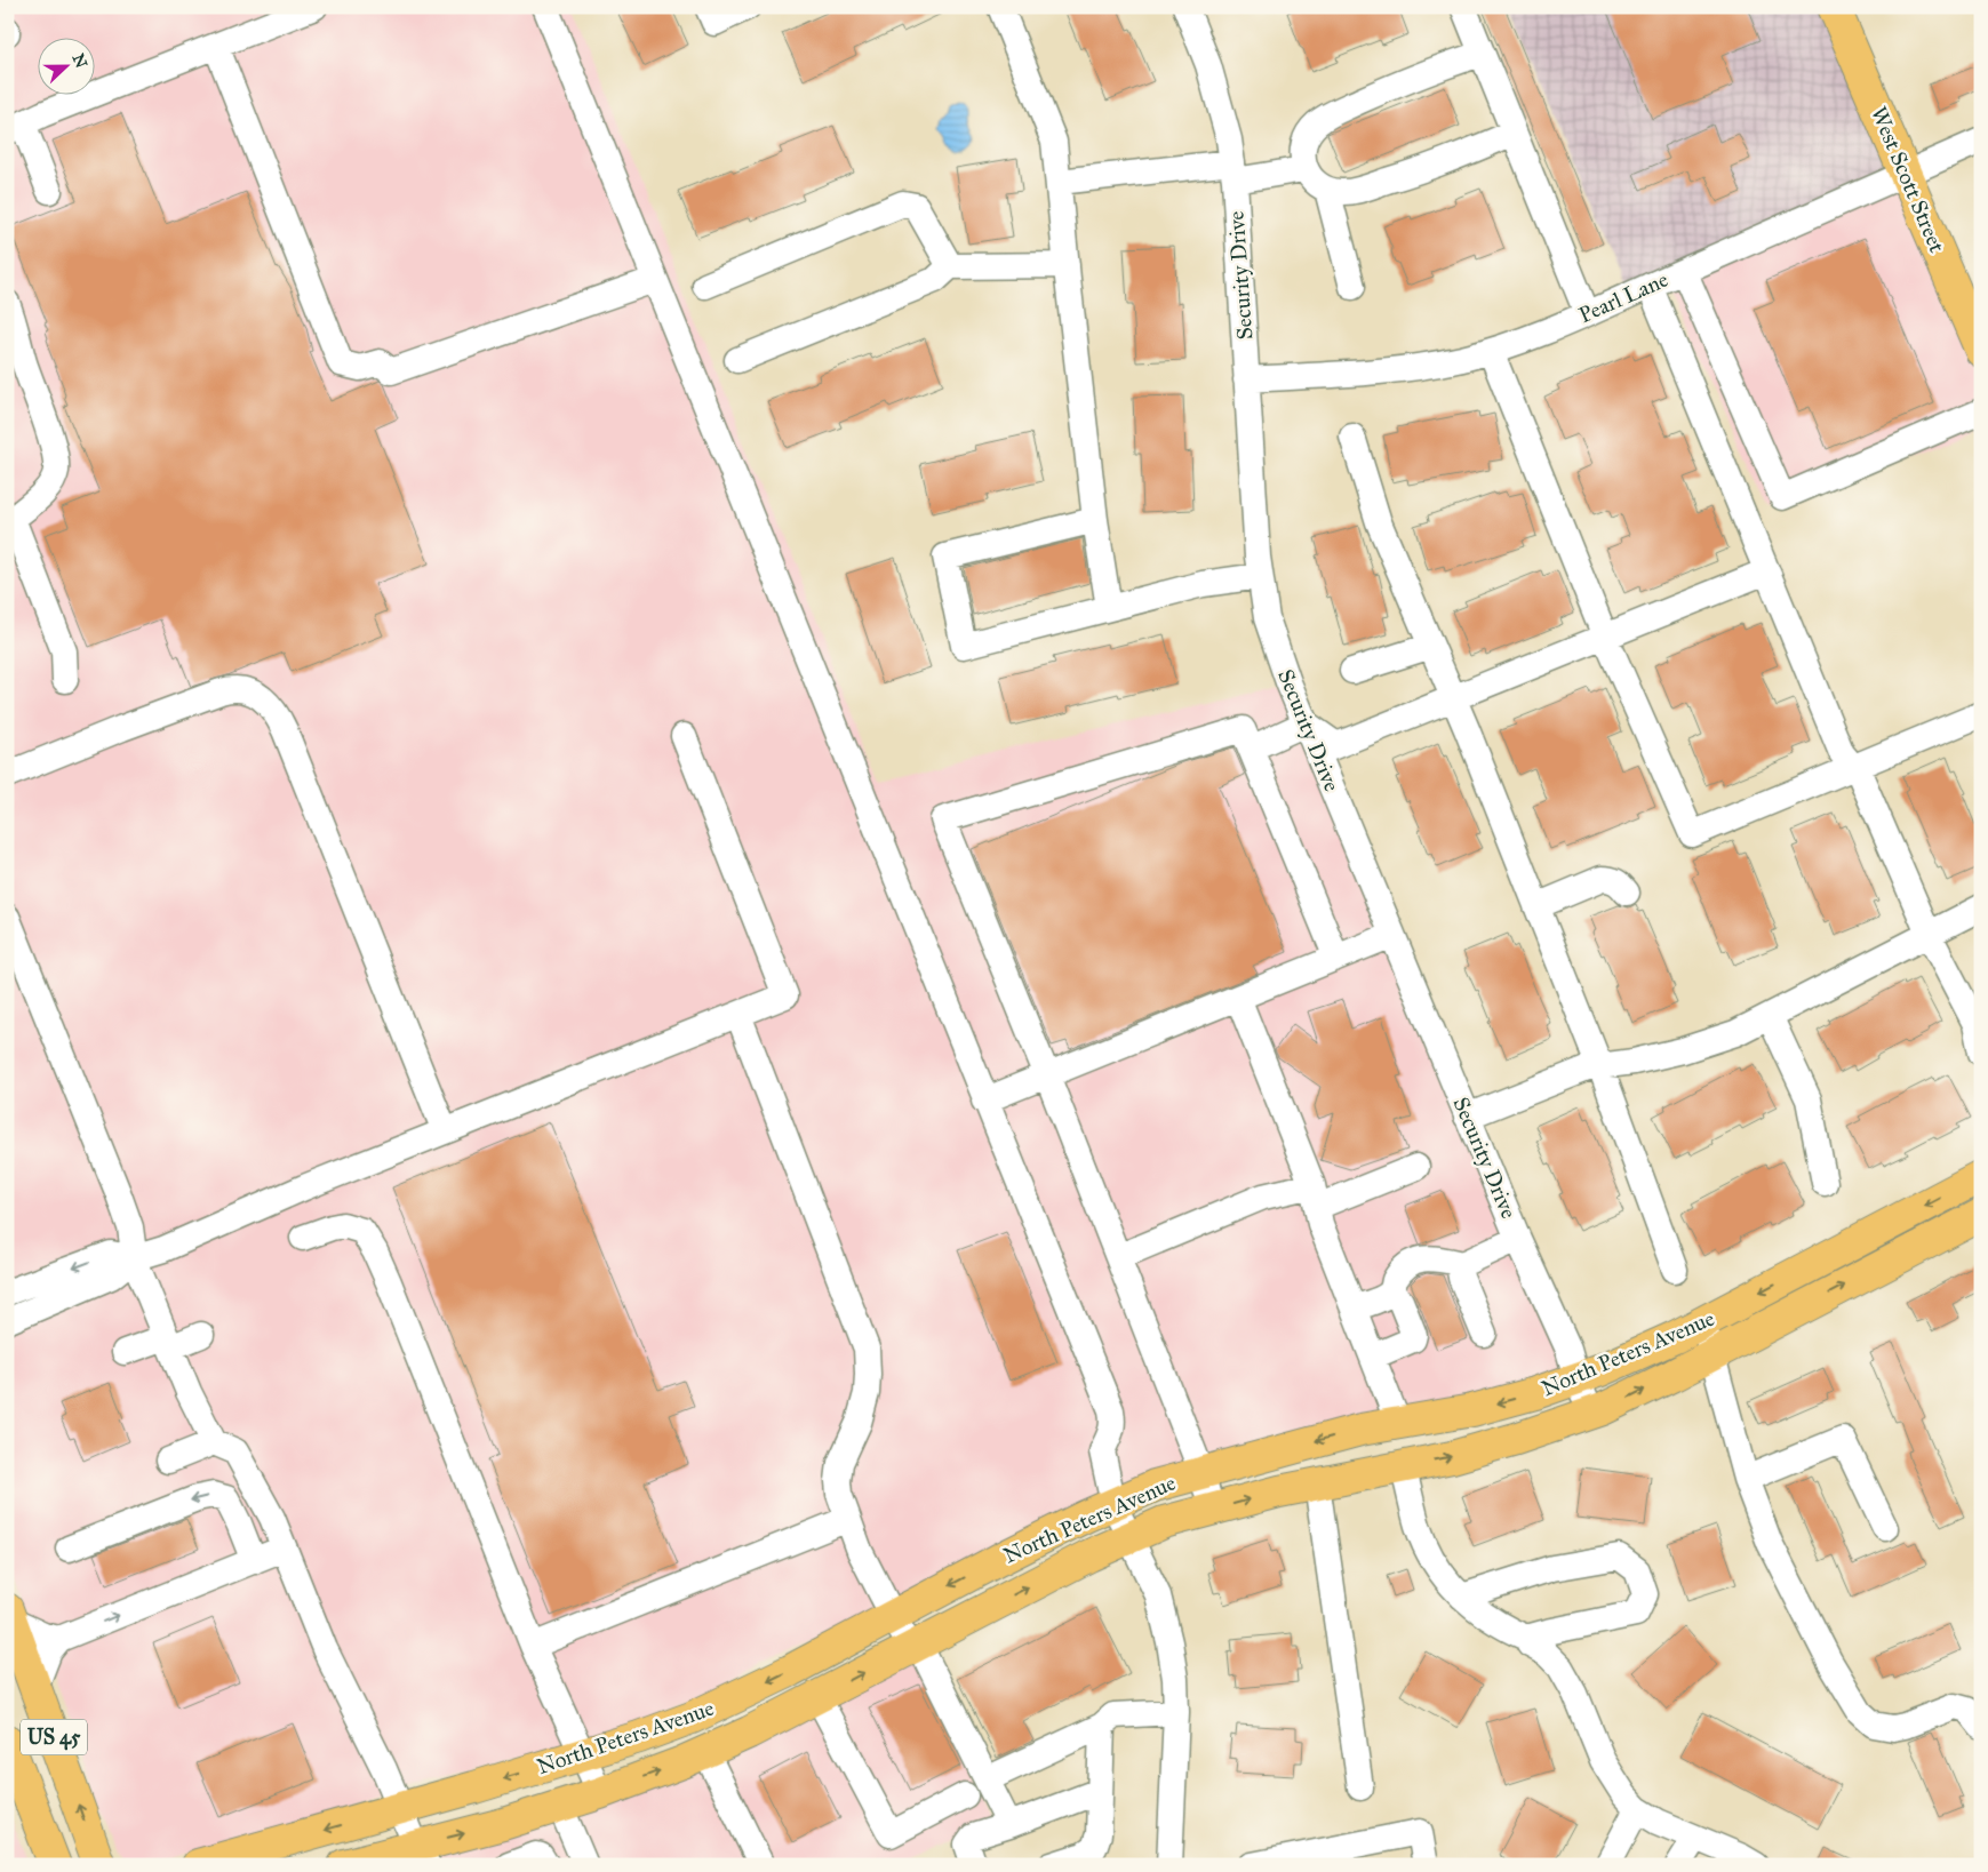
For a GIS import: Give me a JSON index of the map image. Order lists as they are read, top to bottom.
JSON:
{
  "streets": {
    "main road": ["West Scott Street", "North Peters Avenue", "US 45"],
    "street": ["Security Drive", "Pearl Lane"]
  },
  "crossings": [
    ["West Scott Street", "Pearl Lane"],
    ["Security Drive", "Pearl Lane"],
    ["Security Drive", "North Peters Avenue"]
  ],
  "north": "right"
}
